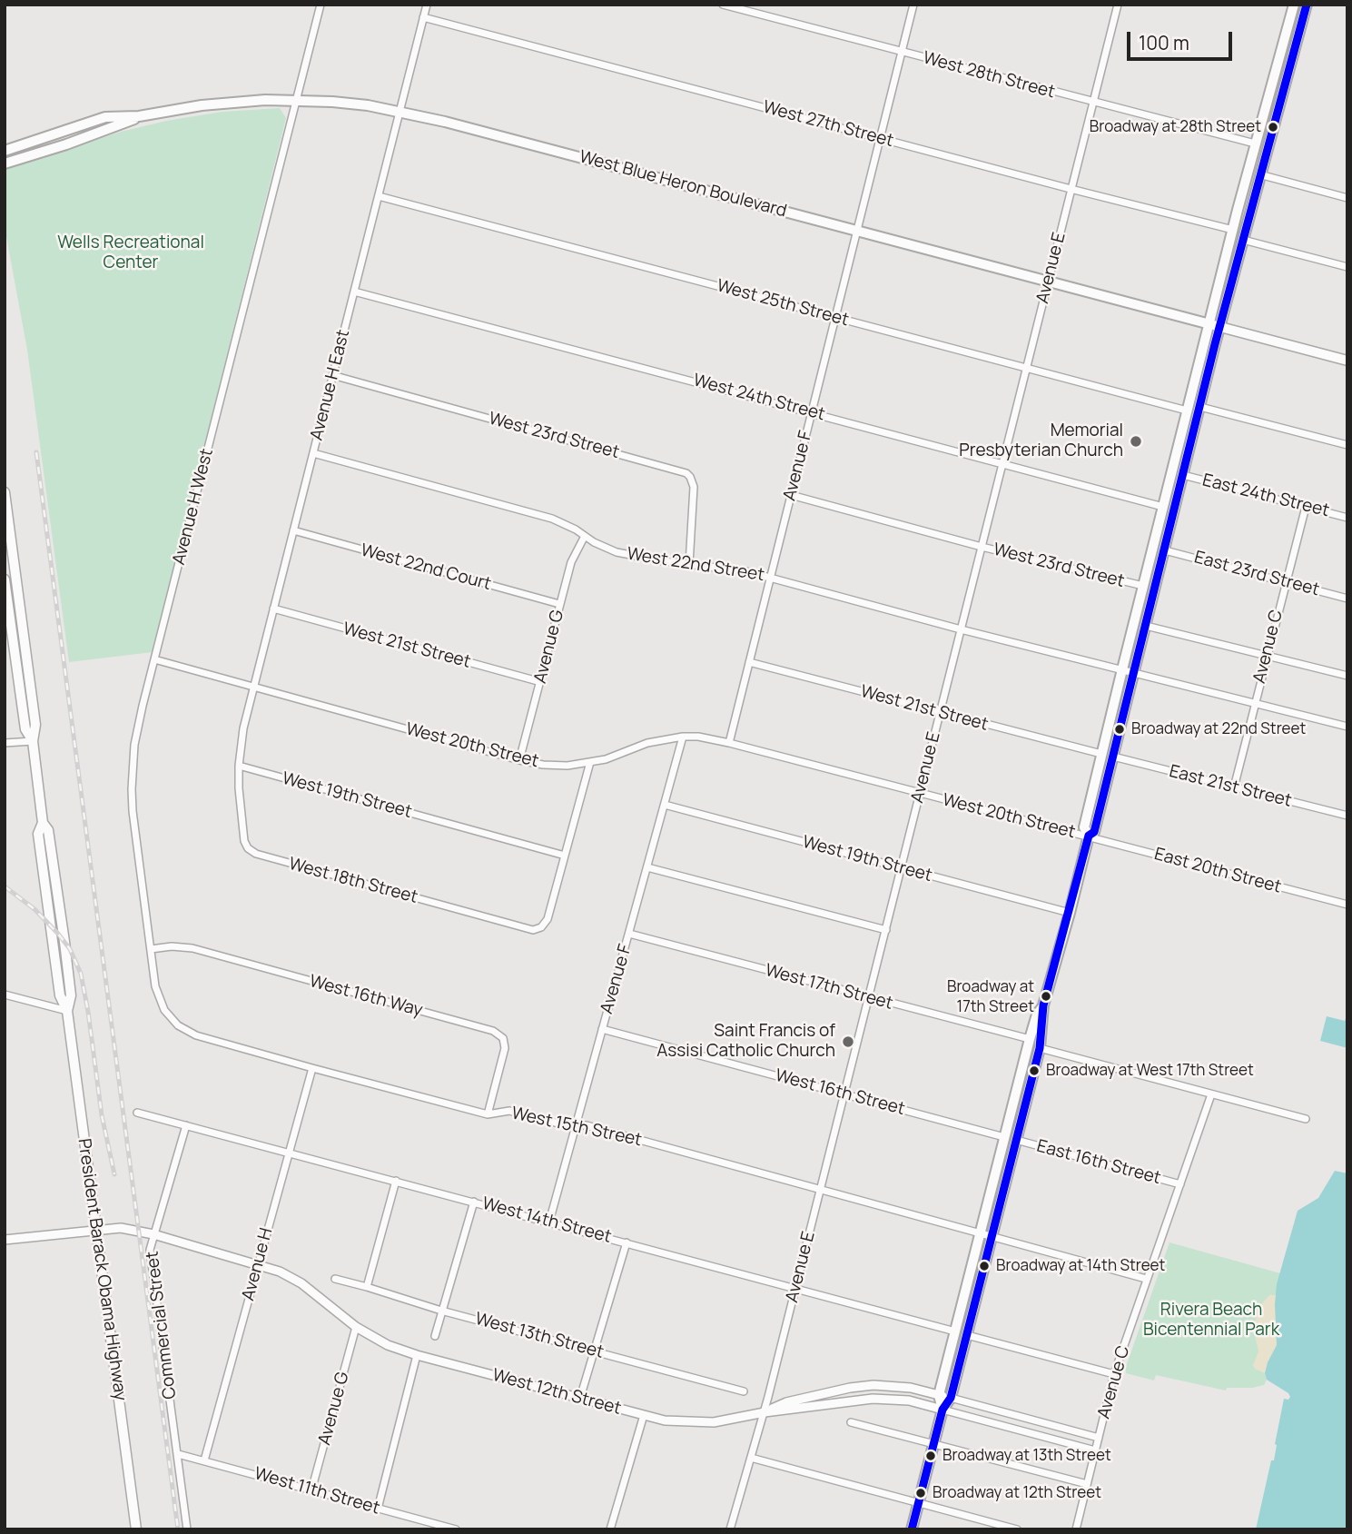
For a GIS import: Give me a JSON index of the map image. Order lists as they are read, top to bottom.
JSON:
{
  "streets": {
    "main road": ["West Blue Heron Boulevard", "President Barack Obama Highway"],
    "street": [
      "West 28th Street",
      "West 27th Street",
      "Avenue E",
      "West 25th Street",
      "Avenue H East",
      "West 24th Street",
      "West 23rd Street",
      "Avenue F",
      "East 24th Street",
      "Avenue H West",
      "West 22nd Street",
      "West 22nd Court",
      "East 23rd Street",
      "West 21st Street",
      "Avenue G",
      "Avenue C",
      "West 20th Street",
      "East 21st Street",
      "West 19th Street",
      "East 20th Street",
      "West 18th Street",
      "West 17th Street",
      "West 16th Way",
      "West 16th Street",
      "West 15th Street",
      "East 16th Street",
      "West 14th Street",
      "Avenue H",
      "Commercial Street",
      "West 13th Street",
      "West 12th Street",
      "West 11th Street"
    ]
  },
  "crossings": [
    ["West 28th Street", "Avenue E"],
    ["West 28th Street", "Avenue F"],
    ["West 27th Street", "Avenue E"],
    ["West 27th Street", "Avenue H East"],
    ["West 27th Street", "Avenue F"],
    ["West Blue Heron Boulevard", "Avenue E"],
    ["West Blue Heron Boulevard", "Avenue H East"],
    ["West Blue Heron Boulevard", "Avenue F"],
    ["West Blue Heron Boulevard", "Avenue H West"],
    ["Avenue E", "West 25th Street"],
    ["Avenue E", "West 24th Street"],
    ["Avenue E", "West 23rd Street"],
    ["Avenue E", "West 22nd Street"],
    ["Avenue E", "West 21st Street"],
    ["Avenue E", "West 20th Street"],
    ["Avenue E", "West 19th Street"],
    ["Avenue E", "West 17th Street"],
    ["Avenue E", "West 16th Street"],
    ["Avenue E", "West 15th Street"],
    ["Avenue E", "West 14th Street"],
    ["Avenue E", "West 12th Street"],
    ["West 25th Street", "Avenue H East"],
    ["West 25th Street", "Avenue F"],
    ["Avenue H East", "West 24th Street"],
    ["Avenue H East", "West 23rd Street"],
    ["Avenue H East", "West 22nd Street"],
    ["Avenue H East", "West 22nd Court"],
    ["Avenue H East", "West 21st Street"],
    ["Avenue H East", "West 20th Street"],
    ["Avenue H East", "West 19th Street"],
    ["Avenue H East", "West 18th Street"],
    ["West 24th Street", "Avenue F"],
    ["West 23rd Street", "Avenue F"],
    ["West 23rd Street", "West 22nd Street"],
    ["Avenue F", "West 22nd Street"],
    ["Avenue F", "West 21st Street"],
    ["Avenue F", "West 20th Street"],
    ["Avenue F", "West 19th Street"],
    ["Avenue F", "West 17th Street"],
    ["Avenue F", "West 16th Street"],
    ["Avenue F", "West 15th Street"],
    ["Avenue F", "West 14th Street"],
    ["East 24th Street", "Avenue C"],
    ["Avenue H West", "West 20th Street"],
    ["Avenue H West", "West 16th Way"],
    ["Avenue H West", "West 15th Street"],
    ["West 22nd Street", "Avenue G"],
    ["West 22nd Street", "Avenue C"],
    ["West 22nd Court", "Avenue G"],
    ["East 23rd Street", "Avenue C"],
    ["West 21st Street", "Avenue G"],
    ["Avenue G", "West 20th Street"],
    ["Avenue G", "West 12th Street"],
    ["Avenue G", "West 11th Street"],
    ["Avenue C", "East 21st Street"],
    ["Avenue C", "West 15th Street"],
    ["Avenue C", "East 16th Street"],
    ["West 20th Street", "East 20th Street"],
    ["West 19th Street", "West 18th Street"],
    ["West 16th Way", "West 15th Street"],
    ["West 15th Street", "Avenue H"],
    ["West 14th Street", "Avenue H"],
    ["West 14th Street", "Commercial Street"],
    ["Avenue H", "West 11th Street"],
    ["Commercial Street", "West 11th Street"]
  ],
  "parks": ["Wells Recreational Center", "Rivera Beach Bicentennial Park"],
  "places": [
    "Broadway at 28th Street",
    "Memorial Presbyterian Church",
    "Broadway at 22nd Street",
    "Broadway at 17th Street",
    "Saint Francis of Assisi Catholic Church",
    "Broadway at West 17th Street",
    "Broadway at 14th Street",
    "Broadway at 13th Street",
    "Broadway at 12th Street"
  ],
  "scale_bar": "100 m"
}
